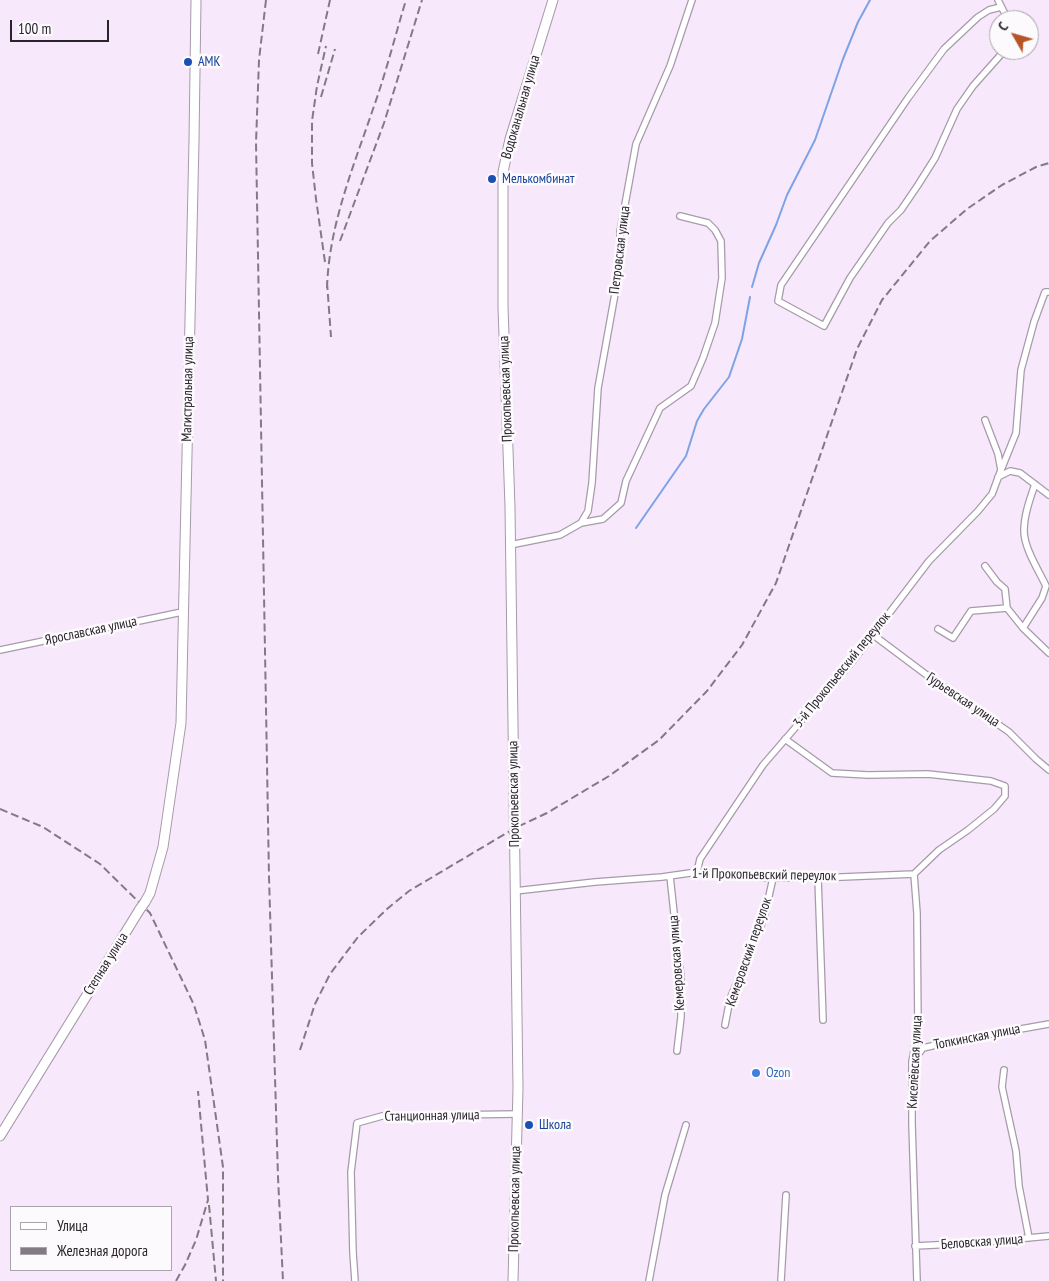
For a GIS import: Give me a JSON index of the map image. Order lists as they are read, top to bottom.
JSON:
{
  "streets": {
    "main road": [
      "Водоканальная улица",
      "Магистральная улица",
      "Прокопьевская улица",
      "Степная улица"
    ],
    "street": [
      "Петровская улица",
      "Ярославская улица",
      "3-й Прокопьевский переулок",
      "Гурьевская улица",
      "1-й Прокопьевский переулок",
      "Кемеровский переулок",
      "Кемеровская улица",
      "Топкинская улица",
      "Киселёвская улица",
      "Станционная улица",
      "Беловская улица"
    ]
  },
  "crossings": [
    ["Водоканальная улица", "Прокопьевская улица"],
    ["Магистральная улица", "Ярославская улица"],
    ["Магистральная улица", "Степная улица"],
    ["Прокопьевская улица", "1-й Прокопьевский переулок"],
    ["Прокопьевская улица", "Станционная улица"],
    ["3-й Прокопьевский переулок", "Гурьевская улица"],
    ["3-й Прокопьевский переулок", "1-й Прокопьевский переулок"],
    ["1-й Прокопьевский переулок", "Кемеровский переулок"],
    ["1-й Прокопьевский переулок", "Кемеровская улица"],
    ["1-й Прокопьевский переулок", "Киселёвская улица"],
    ["Топкинская улица", "Киселёвская улица"],
    ["Киселёвская улица", "Беловская улица"]
  ],
  "places": [
    "АМК",
    "Мелькомбинат",
    "Ozon",
    "Школа"
  ],
  "legend": ["Улица", "Железная дорога"],
  "scale_bar": "100 m",
  "north": "top left"
}
